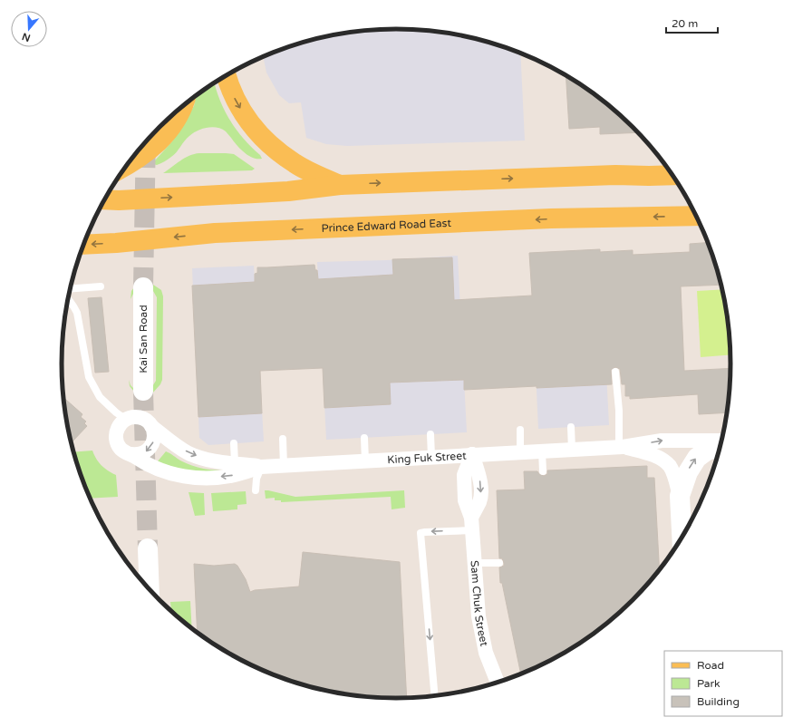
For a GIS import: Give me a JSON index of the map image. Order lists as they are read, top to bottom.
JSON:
{
  "streets": {
    "main road": ["Prince Edward Road East", "Kai San Road"],
    "street": ["King Fuk Street", "Sam Chuk Street"]
  },
  "crossings": [
    ["King Fuk Street", "Sam Chuk Street"]
  ],
  "legend": ["Road", "Park", "Building"],
  "scale_bar": "20 m",
  "north": "bottom"
}
